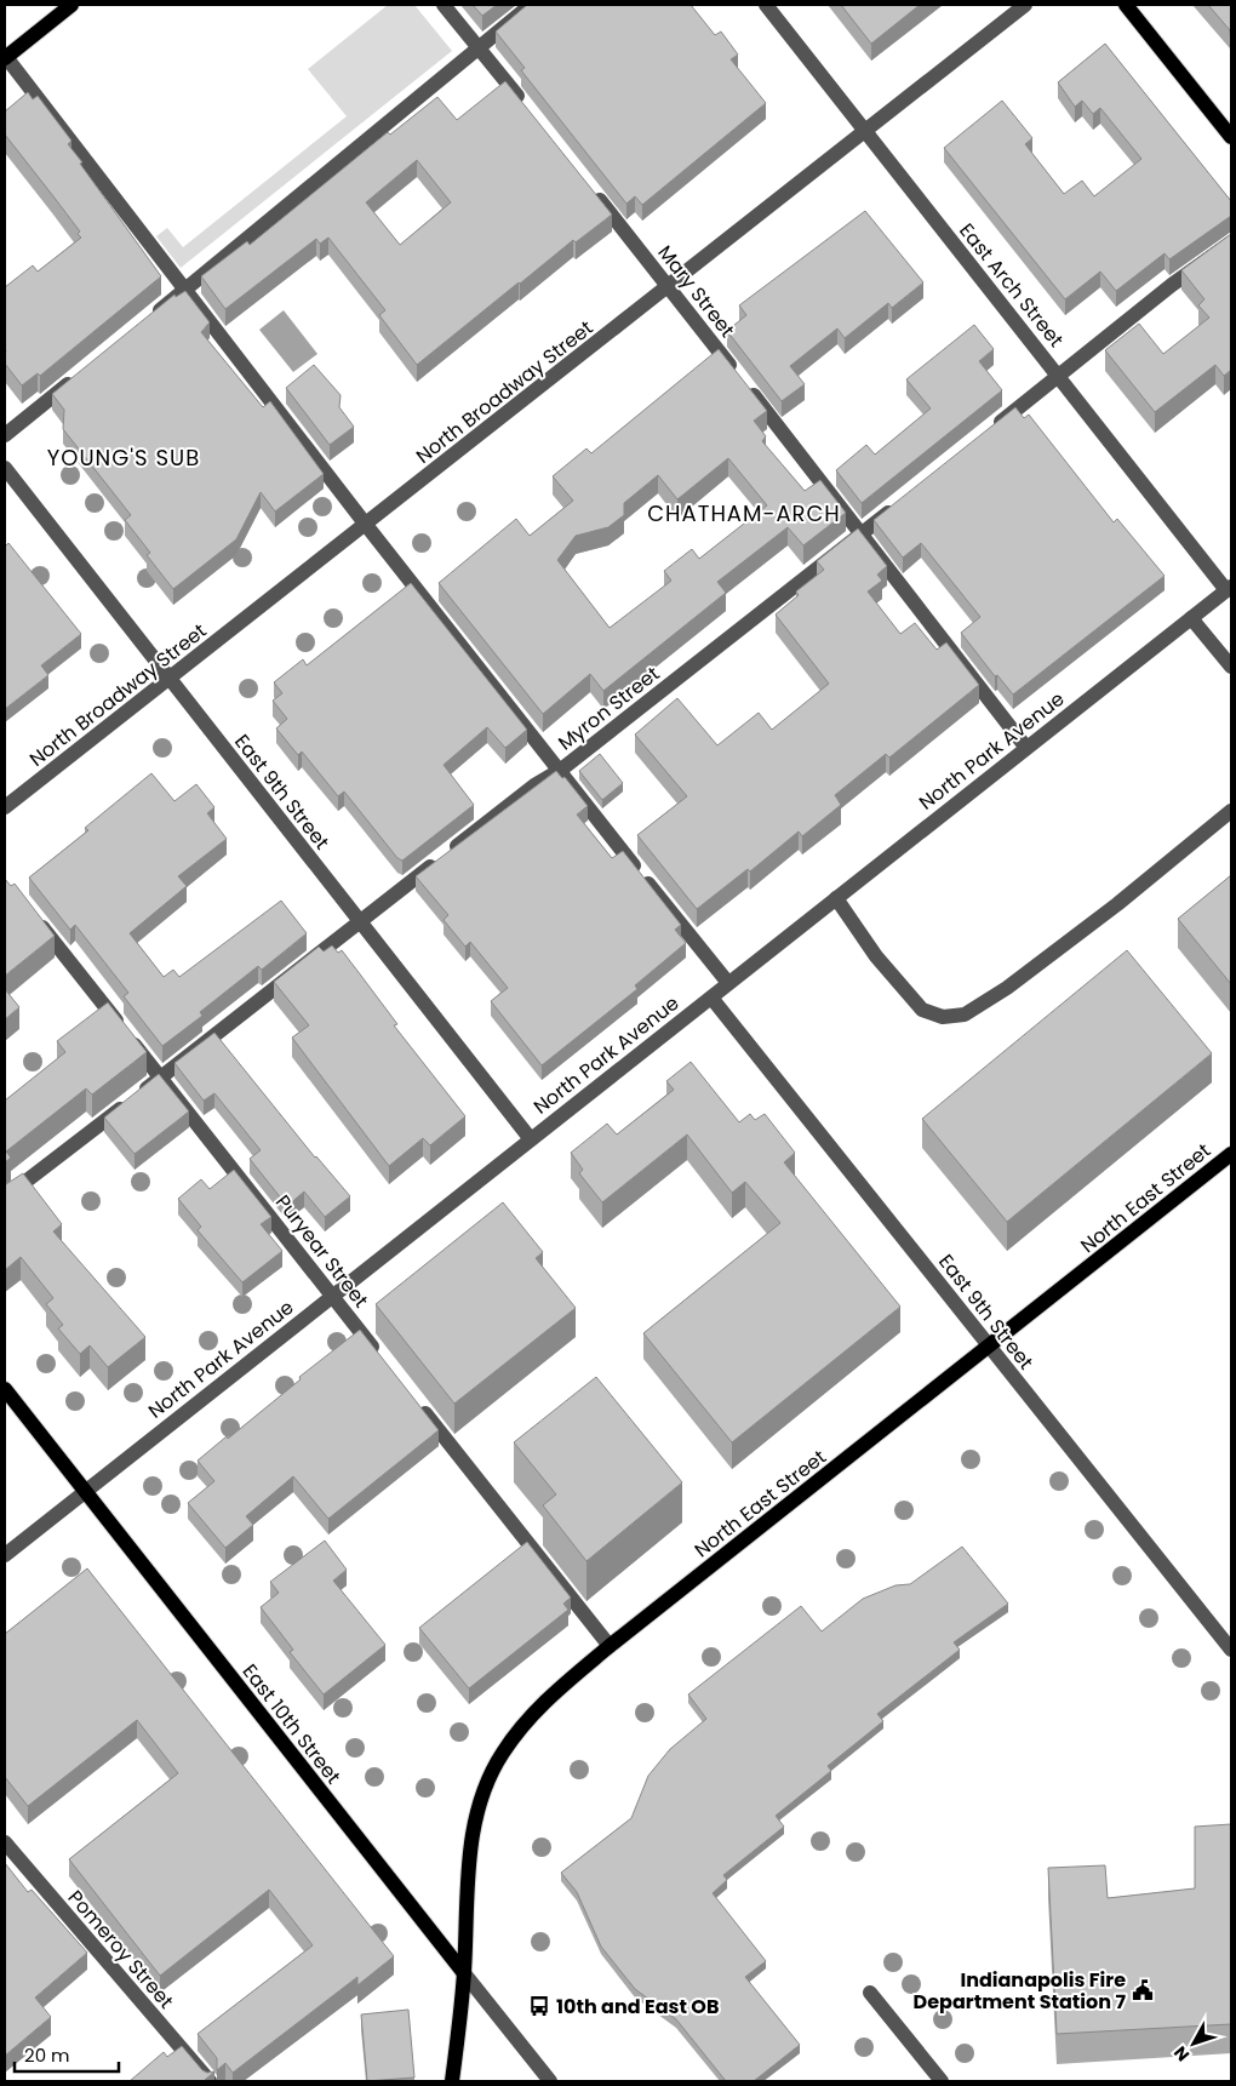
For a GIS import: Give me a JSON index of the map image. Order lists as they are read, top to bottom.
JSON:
{
  "streets": {
    "main road": ["North East Street", "East 10th Street"],
    "street": [
      "East Arch Street",
      "Mary Street",
      "North Broadway Street",
      "Myron Street",
      "North Park Avenue",
      "East 9th Street",
      "Puryear Street",
      "Pomeroy Street"
    ]
  },
  "crossings": [
    ["East Arch Street", "North Broadway Street"],
    ["East Arch Street", "North Park Avenue"],
    ["Mary Street", "North Broadway Street"],
    ["Mary Street", "Myron Street"],
    ["Mary Street", "North Park Avenue"],
    ["North Broadway Street", "East 9th Street"],
    ["Myron Street", "East 9th Street"],
    ["Myron Street", "Puryear Street"],
    ["North Park Avenue", "East 9th Street"],
    ["North Park Avenue", "Puryear Street"],
    ["North Park Avenue", "East 10th Street"],
    ["East 9th Street", "North East Street"],
    ["North East Street", "East 10th Street"]
  ],
  "districts": ["YOUNG'S SUB", "CHATHAM-ARCH"],
  "places": {
    "public building": ["Indianapolis Fire Department Station 7"],
    "bus stop": ["10th and East OB"]
  },
  "scale_bar": "20 m",
  "north": "bottom left"
}
